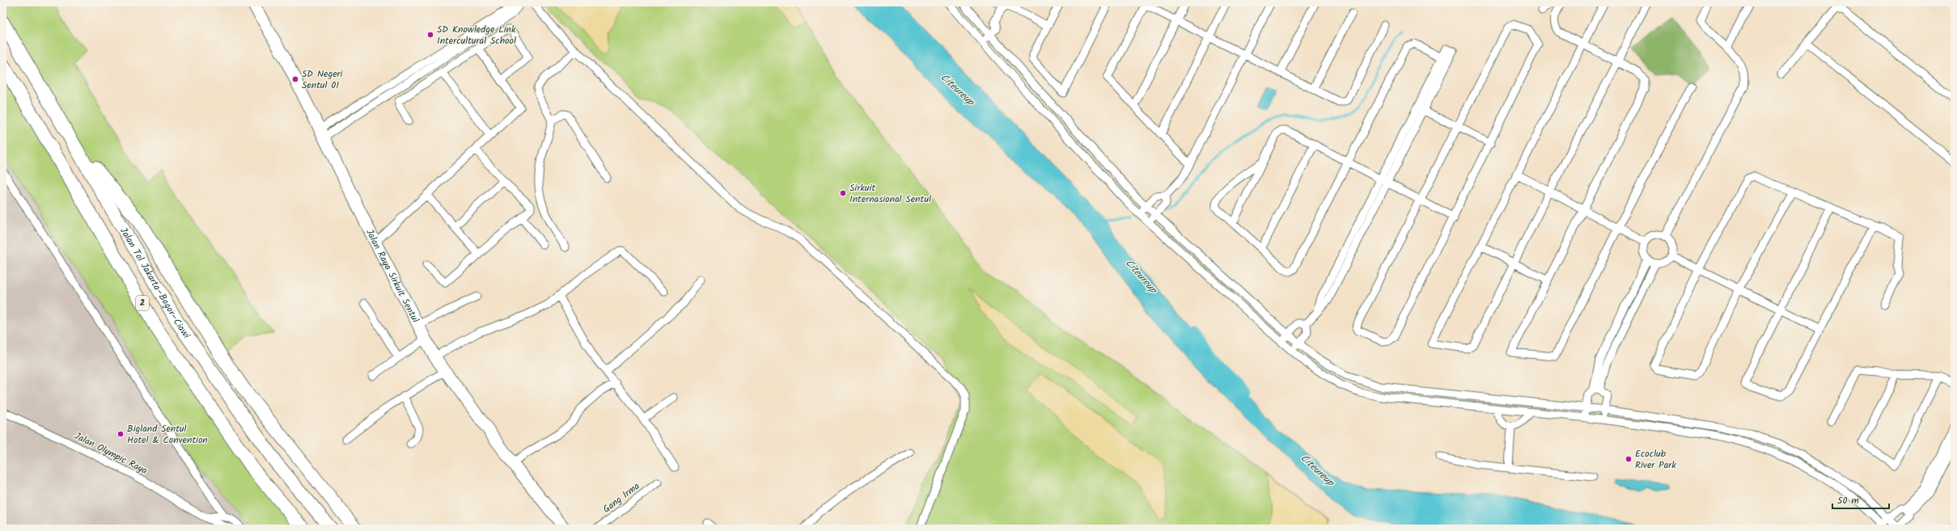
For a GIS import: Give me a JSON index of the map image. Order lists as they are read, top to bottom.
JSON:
{
  "streets": {
    "highway": ["Jalan Tol Jakarta–Bogor–Ciawi", "2"],
    "main road": ["Jalan Raya Sirkuit Sentul"],
    "street": ["Jalan Olympic Raya", "Gang Irma"]
  },
  "water": ["Citeureup"],
  "places": [
    "SD Knowledge Link Intercultural School",
    "SD Negeri Sentul 01",
    "Sirkuit Internasional Sentul",
    "Bigland Sentul Hotel & Convention",
    "Ecoclub River Park"
  ],
  "scale_bar": "50 m"
}
